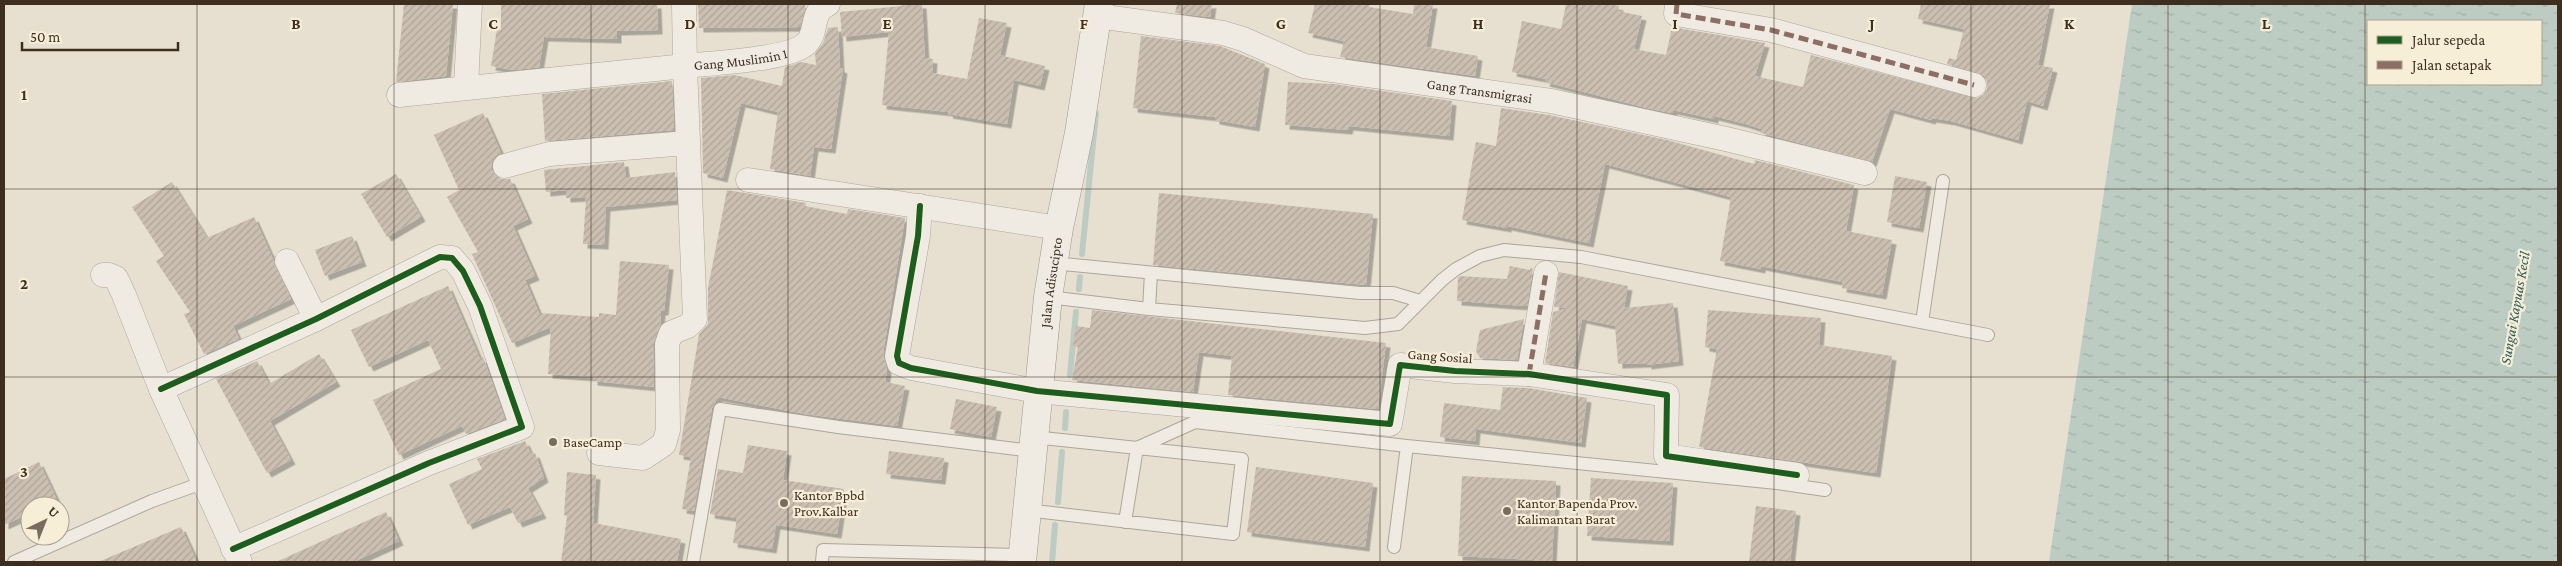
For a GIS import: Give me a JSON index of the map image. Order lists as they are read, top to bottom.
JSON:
{
  "streets": {
    "main road": ["Jalan Adisucipto"],
    "street": ["Gang Muslimin 1", "Gang Transmigrasi", "Gang Sosial"]
  },
  "crossings": [
    ["Gang Transmigrasi", "Jalan Adisucipto"],
    ["Jalan Adisucipto", "Gang Sosial"]
  ],
  "water": ["Sungai Kapuas Kecil"],
  "places": ["BaseCamp", "Kantor Bpbd Prov.Kalbar", "Kantor Bapenda Prov. Kalimantan Barat"],
  "legend": ["Jalur sepeda", "Jalan setapak"],
  "scale_bar": "50 m",
  "north": "top right",
  "grid": {
    "columns": [
      "B",
      "C",
      "D",
      "E",
      "F",
      "G",
      "H",
      "I",
      "J",
      "K",
      "L"
    ],
    "rows": ["1", "2", "3"]
  }
}
